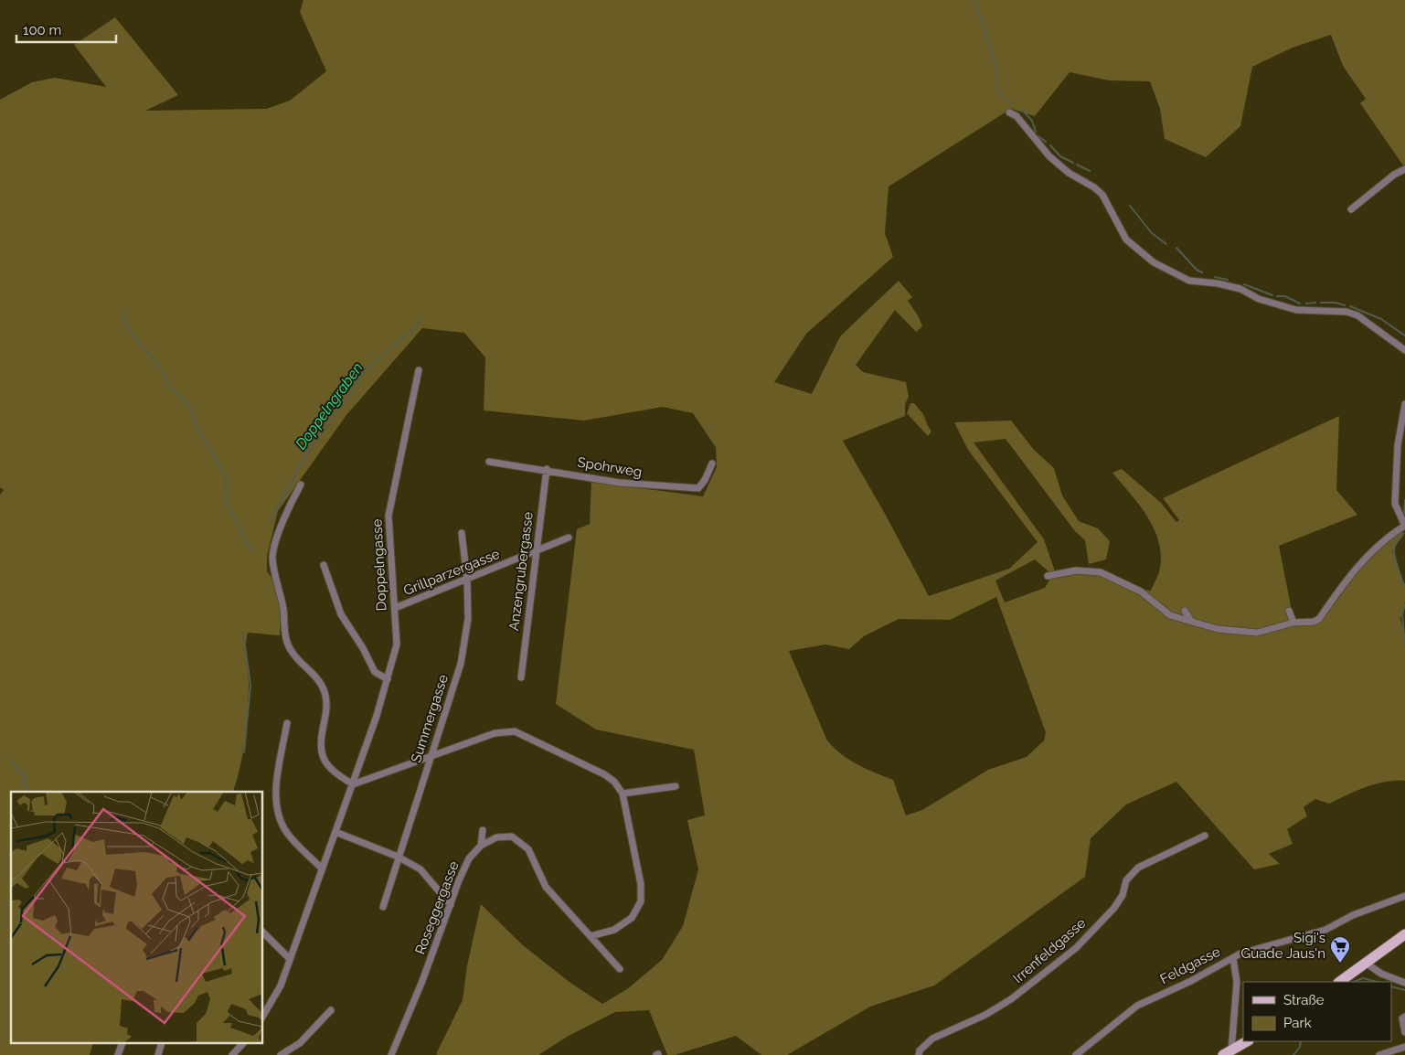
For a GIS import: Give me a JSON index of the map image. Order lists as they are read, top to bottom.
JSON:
{
  "streets": {
    "street": [
      "Spohrweg",
      "Doppelngasse",
      "Anzengrubergasse",
      "Grillparzergasse",
      "Summergasse",
      "Roseggergasse",
      "Irrenfeldgasse",
      "Feldgasse"
    ]
  },
  "crossings": [
    ["Spohrweg", "Anzengrubergasse"],
    ["Doppelngasse", "Grillparzergasse"],
    ["Anzengrubergasse", "Grillparzergasse"],
    ["Grillparzergasse", "Summergasse"]
  ],
  "water": ["Doppelngraben"],
  "places": {
    "supermarket": ["Sigi's Guade Jaus'n"]
  },
  "legend": ["Straße", "Park"],
  "scale_bar": "100 m"
}
